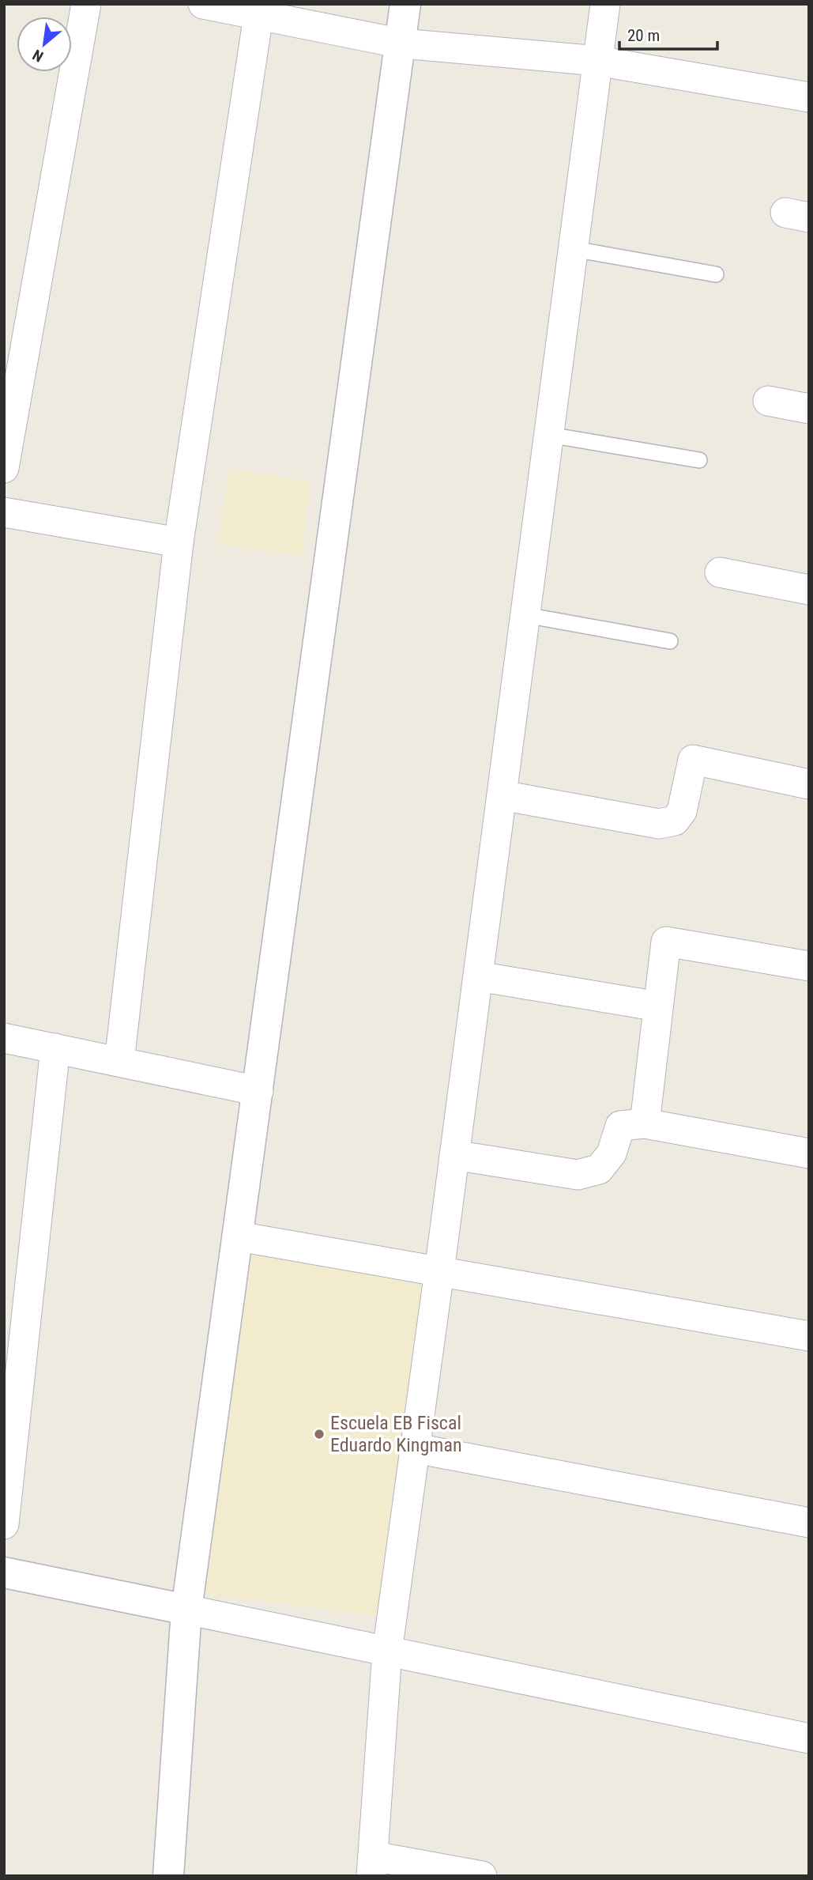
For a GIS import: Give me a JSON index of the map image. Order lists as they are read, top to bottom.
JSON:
{
  "places": ["Escuela EB Fiscal Eduardo Kingman"],
  "scale_bar": "20 m",
  "north": "bottom left"
}
